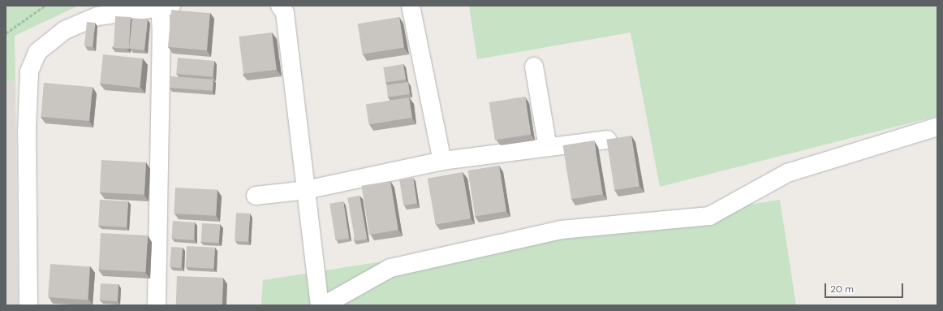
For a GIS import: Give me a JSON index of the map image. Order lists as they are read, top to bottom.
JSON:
{
  "scale_bar": "20 m"
}
